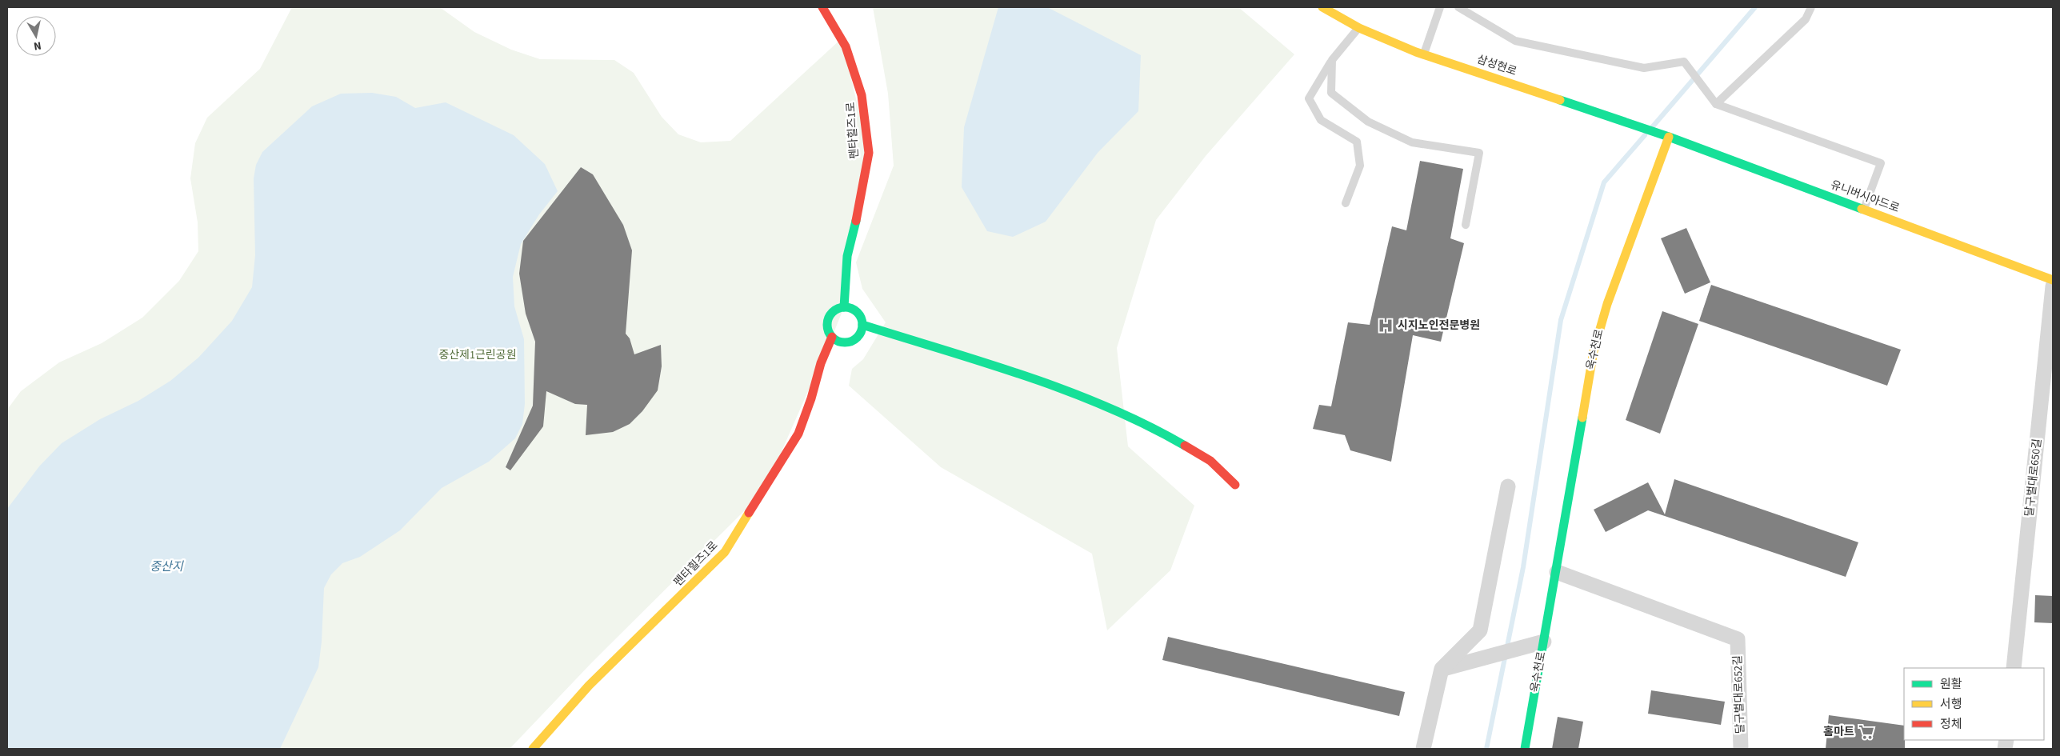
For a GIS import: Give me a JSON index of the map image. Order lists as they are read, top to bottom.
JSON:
{
  "streets": {
    "main road": [
      "삼성현로",
      "펜타힐즈1로",
      "유니버시아드로",
      "욱수천로"
    ],
    "street": ["달구벌대로650길", "달구벌대로652길"]
  },
  "crossings": [
    ["삼성현로", "유니버시아드로"],
    ["삼성현로", "욱수천로"],
    ["유니버시아드로", "욱수천로"],
    ["욱수천로", "달구벌대로652길"]
  ],
  "water": ["중산지"],
  "parks": ["중산제1근린공원"],
  "places": {
    "hospital": ["시지노인전문병원"],
    "supermarket": ["홈마트"]
  },
  "legend": ["원활", "서행", "정체"],
  "north": "bottom"
}
